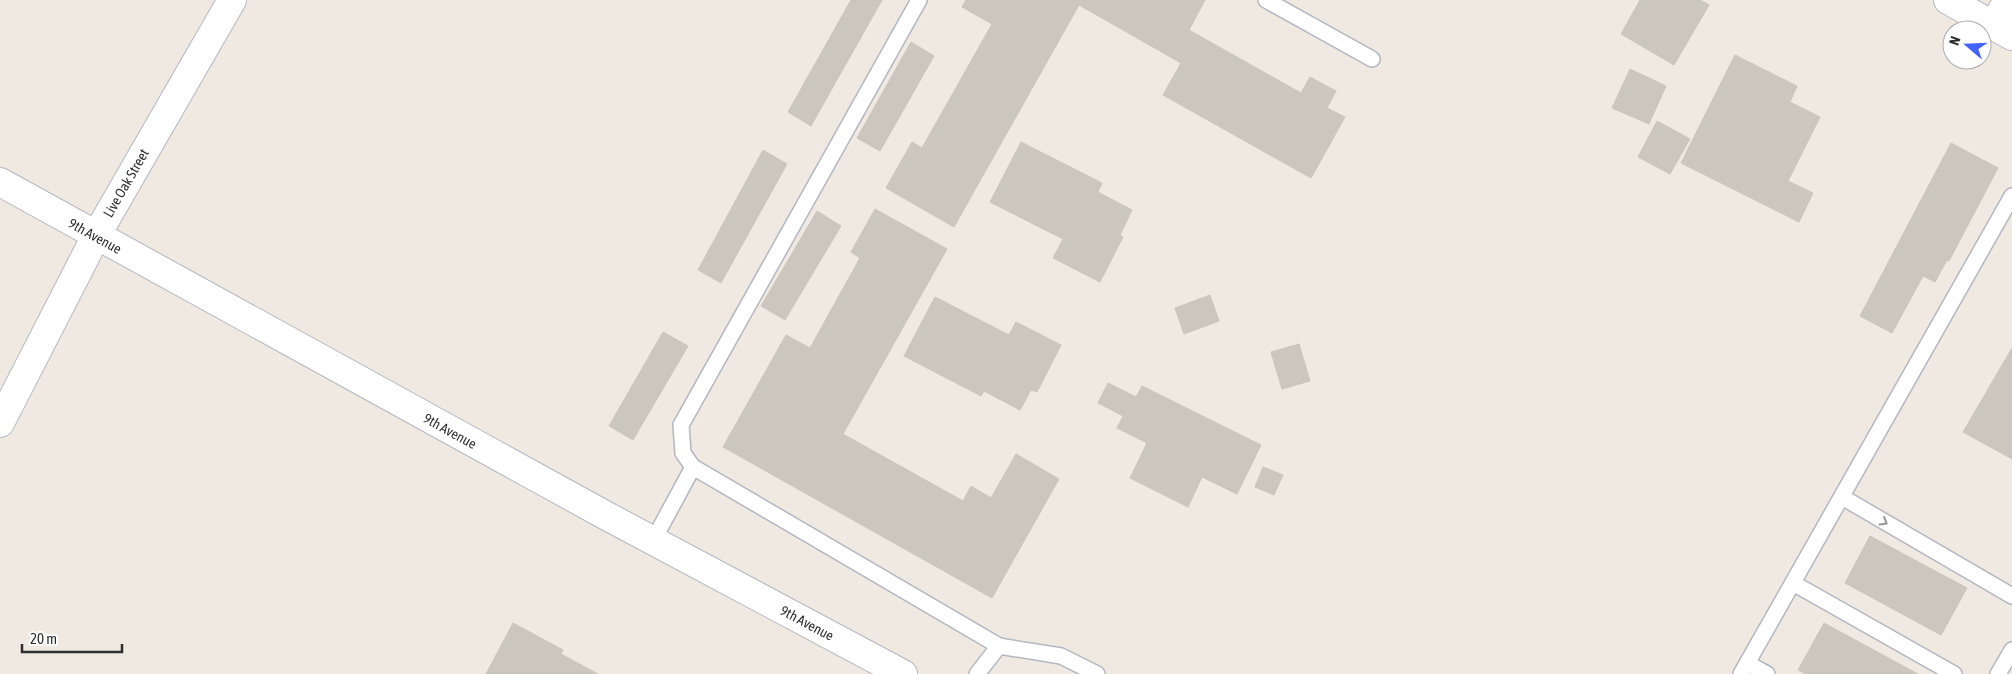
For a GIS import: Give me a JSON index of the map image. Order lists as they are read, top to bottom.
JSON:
{
  "streets": {
    "street": ["Live Oak Street", "9th Avenue"]
  },
  "crossings": [
    ["Live Oak Street", "9th Avenue"]
  ],
  "scale_bar": "20 m",
  "north": "left"
}
